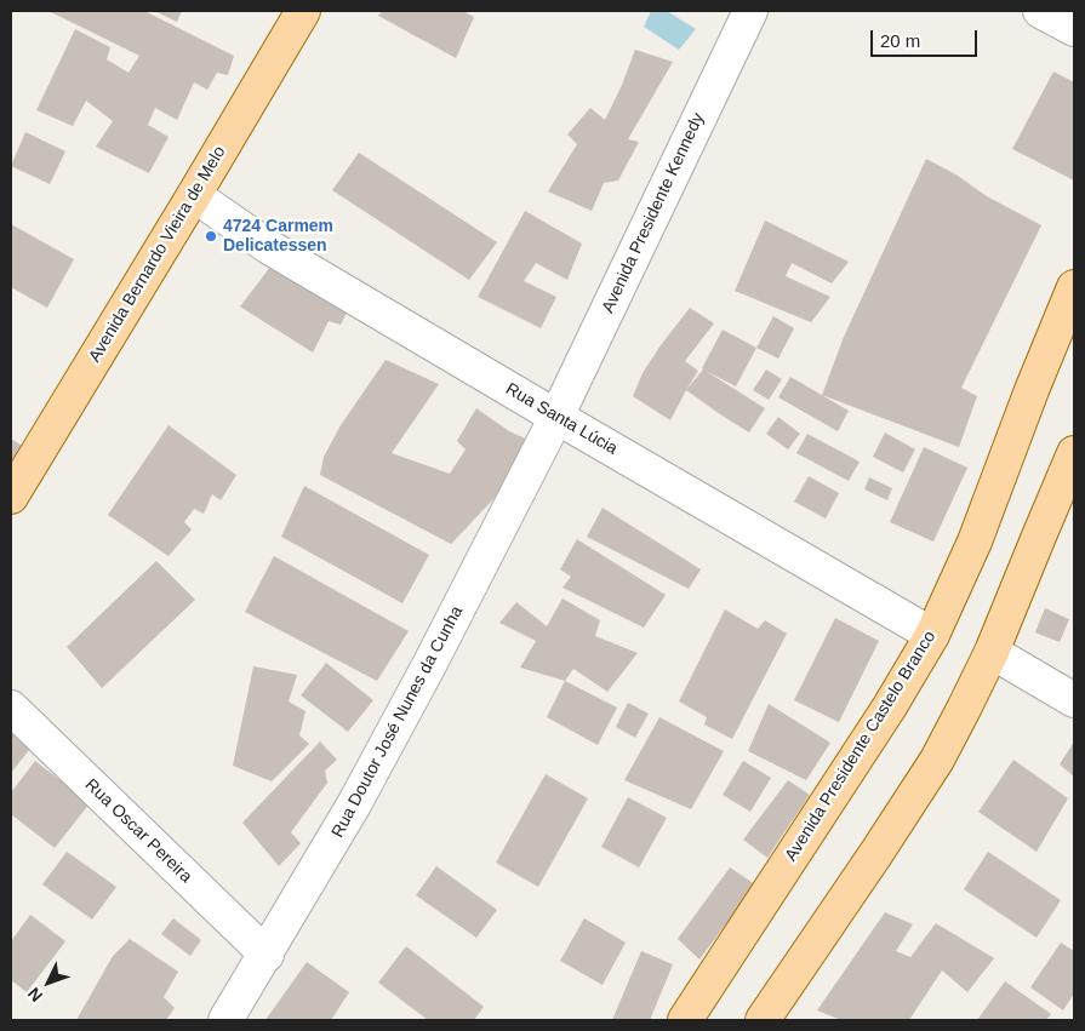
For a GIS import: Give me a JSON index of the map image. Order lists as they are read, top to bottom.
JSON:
{
  "streets": {
    "main road": ["Avenida Bernardo Vieira de Melo", "Avenida Presidente Castelo Branco"],
    "street": [
      "Avenida Presidente Kennedy",
      "Rua Santa Lúcia",
      "Rua Doutor José Nunes da Cunha",
      "Rua Oscar Pereira"
    ]
  },
  "crossings": [
    ["Avenida Presidente Kennedy", "Rua Santa Lúcia"],
    ["Avenida Presidente Kennedy", "Rua Doutor José Nunes da Cunha"],
    ["Avenida Bernardo Vieira de Melo", "Rua Santa Lúcia"],
    ["Rua Santa Lúcia", "Rua Doutor José Nunes da Cunha"],
    ["Rua Santa Lúcia", "Avenida Presidente Castelo Branco"],
    ["Rua Doutor José Nunes da Cunha", "Rua Oscar Pereira"]
  ],
  "places": ["4724 Carmem Delicatessen"],
  "scale_bar": "20 m",
  "north": "bottom left"
}
